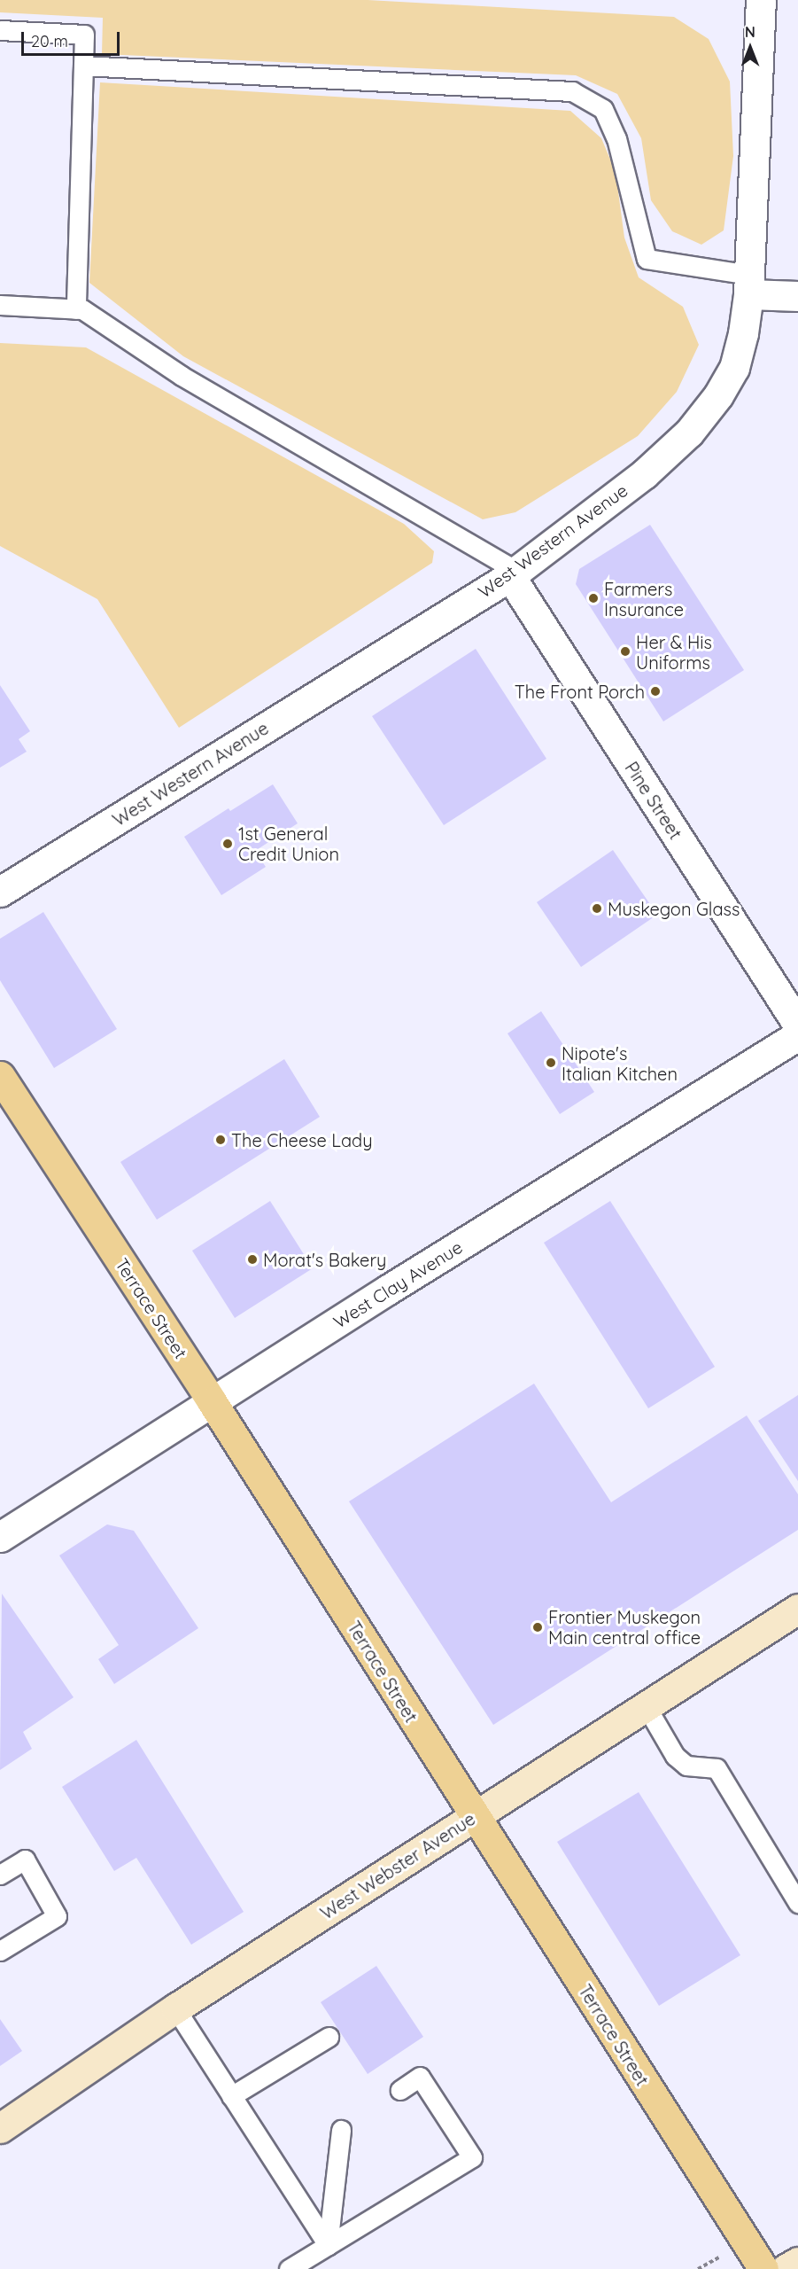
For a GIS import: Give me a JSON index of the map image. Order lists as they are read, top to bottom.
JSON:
{
  "streets": {
    "main road": ["Terrace Street", "West Webster Avenue"],
    "street": ["West Western Avenue", "Pine Street", "West Clay Avenue"]
  },
  "crossings": [
    ["West Western Avenue", "Pine Street"],
    ["West Clay Avenue", "Terrace Street"],
    ["Terrace Street", "West Webster Avenue"]
  ],
  "places": [
    "Farmers Insurance",
    "Her & His Uniforms",
    "The Front Porch",
    "1st General Credit Union",
    "Muskegon Glass",
    "Nipote's Italian Kitchen",
    "The Cheese Lady",
    "Morat's Bakery",
    "Frontier Muskegon Main central office"
  ],
  "scale_bar": "20 m",
  "north": "top"
}
